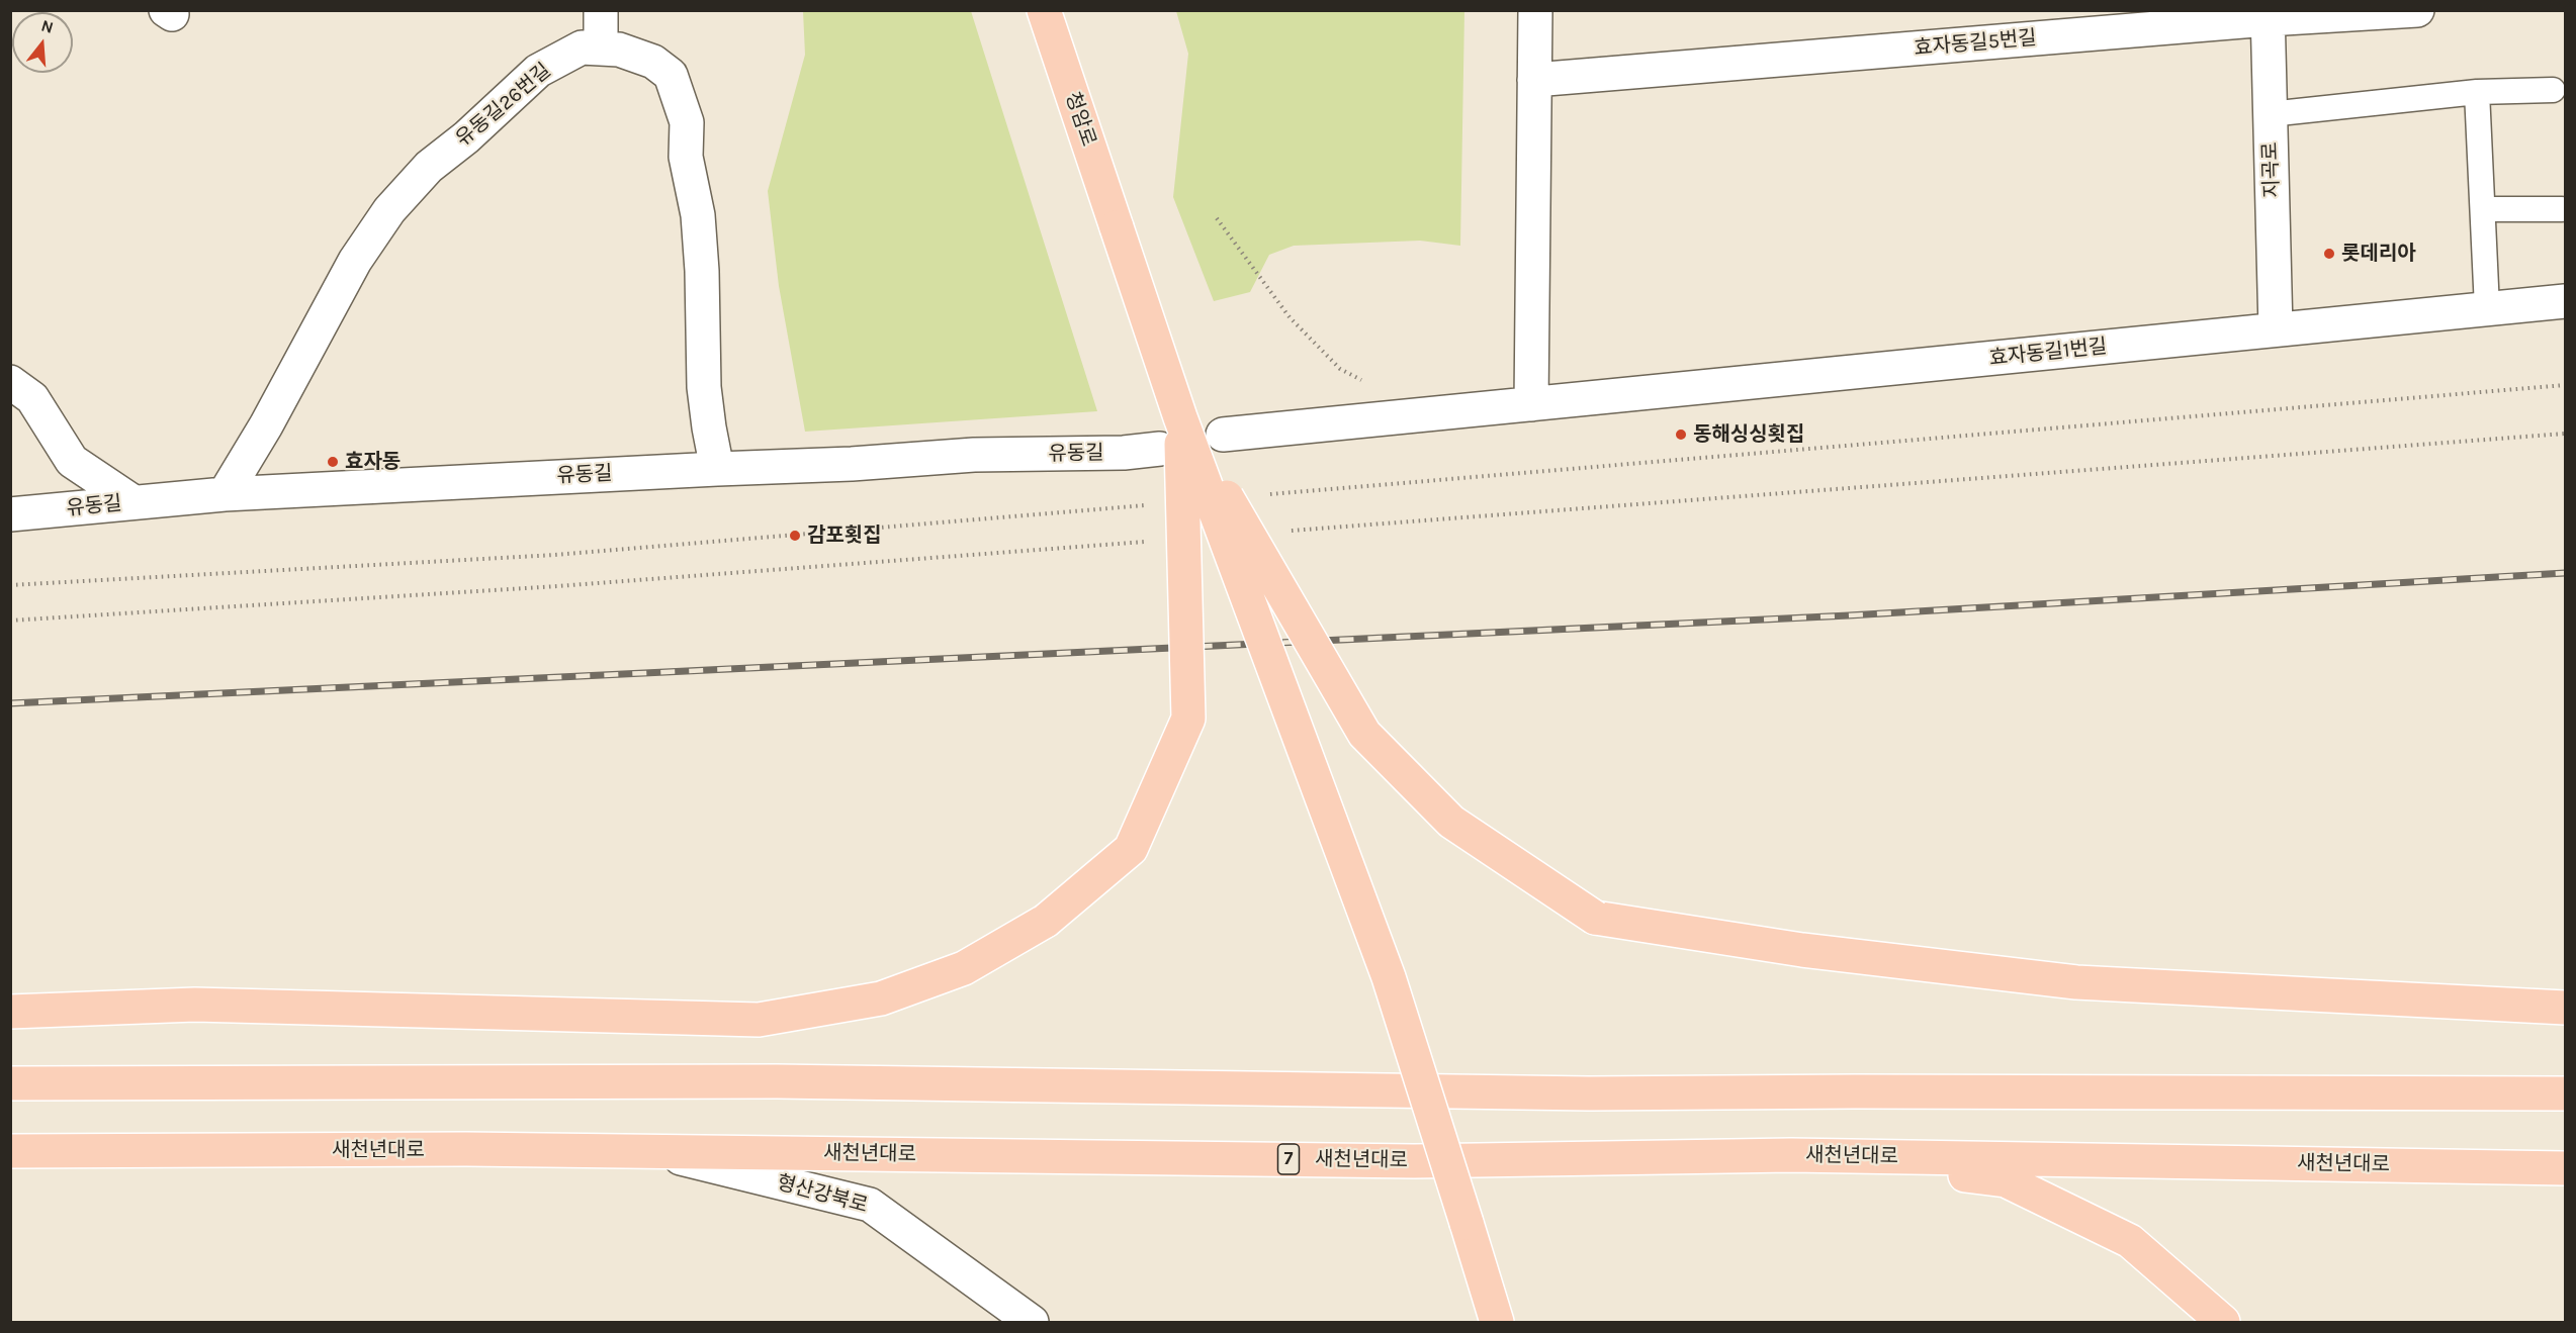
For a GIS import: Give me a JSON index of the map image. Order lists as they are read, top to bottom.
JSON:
{
  "streets": {
    "main road": ["청암로", "새천년대로", "7"],
    "street": [
      "효자동길5번길",
      "유동길26번길",
      "지곡로",
      "효자동길1번길",
      "유동길",
      "형산강북로"
    ]
  },
  "crossings": [
    ["효자동길5번길", "지곡로"],
    ["유동길26번길", "유동길"],
    ["지곡로", "효자동길1번길"],
    ["새천년대로", "형산강북로"]
  ],
  "places": [
    "롯데리아",
    "동해싱싱횟집",
    "효자동",
    "감포횟집"
  ],
  "north": "top"
}
